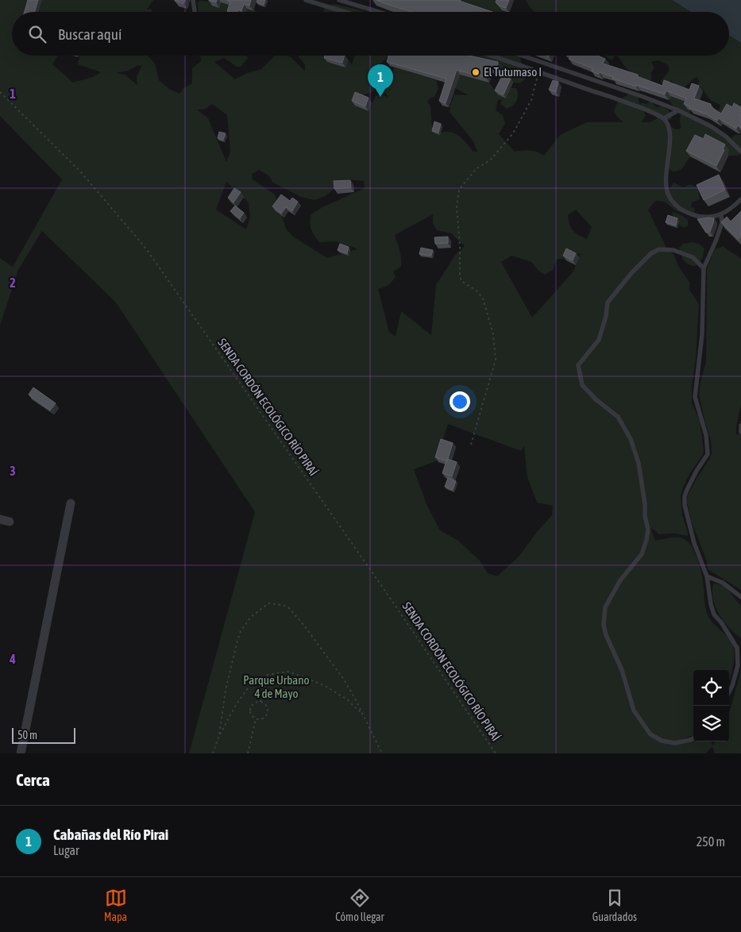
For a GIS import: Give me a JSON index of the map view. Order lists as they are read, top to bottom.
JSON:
{
  "streets": {
    "path": ["SENDA CORDÓN ECOLÓGICO RÍO PIRAÍ"]
  },
  "parks": ["Parque Urbano 4 de Mayo"],
  "places": ["El Tutumaso I"],
  "scale_bar": "50 m",
  "page": {
    "search": "Buscar aquí",
    "pins": "1",
    "scale": "50 m",
    "heading": "Cerca",
    "list": [
      {
        "mark": "1",
        "name": "Cabañas del Río Pirai",
        "note": "Lugar",
        "value": "250 m"
      }
    ],
    "nav": ["Mapa", "Cómo llegar", "Guardados"]
  },
  "grid": {
    "rows": [
      "1",
      "2",
      "3",
      "4"
    ]
  }
}
